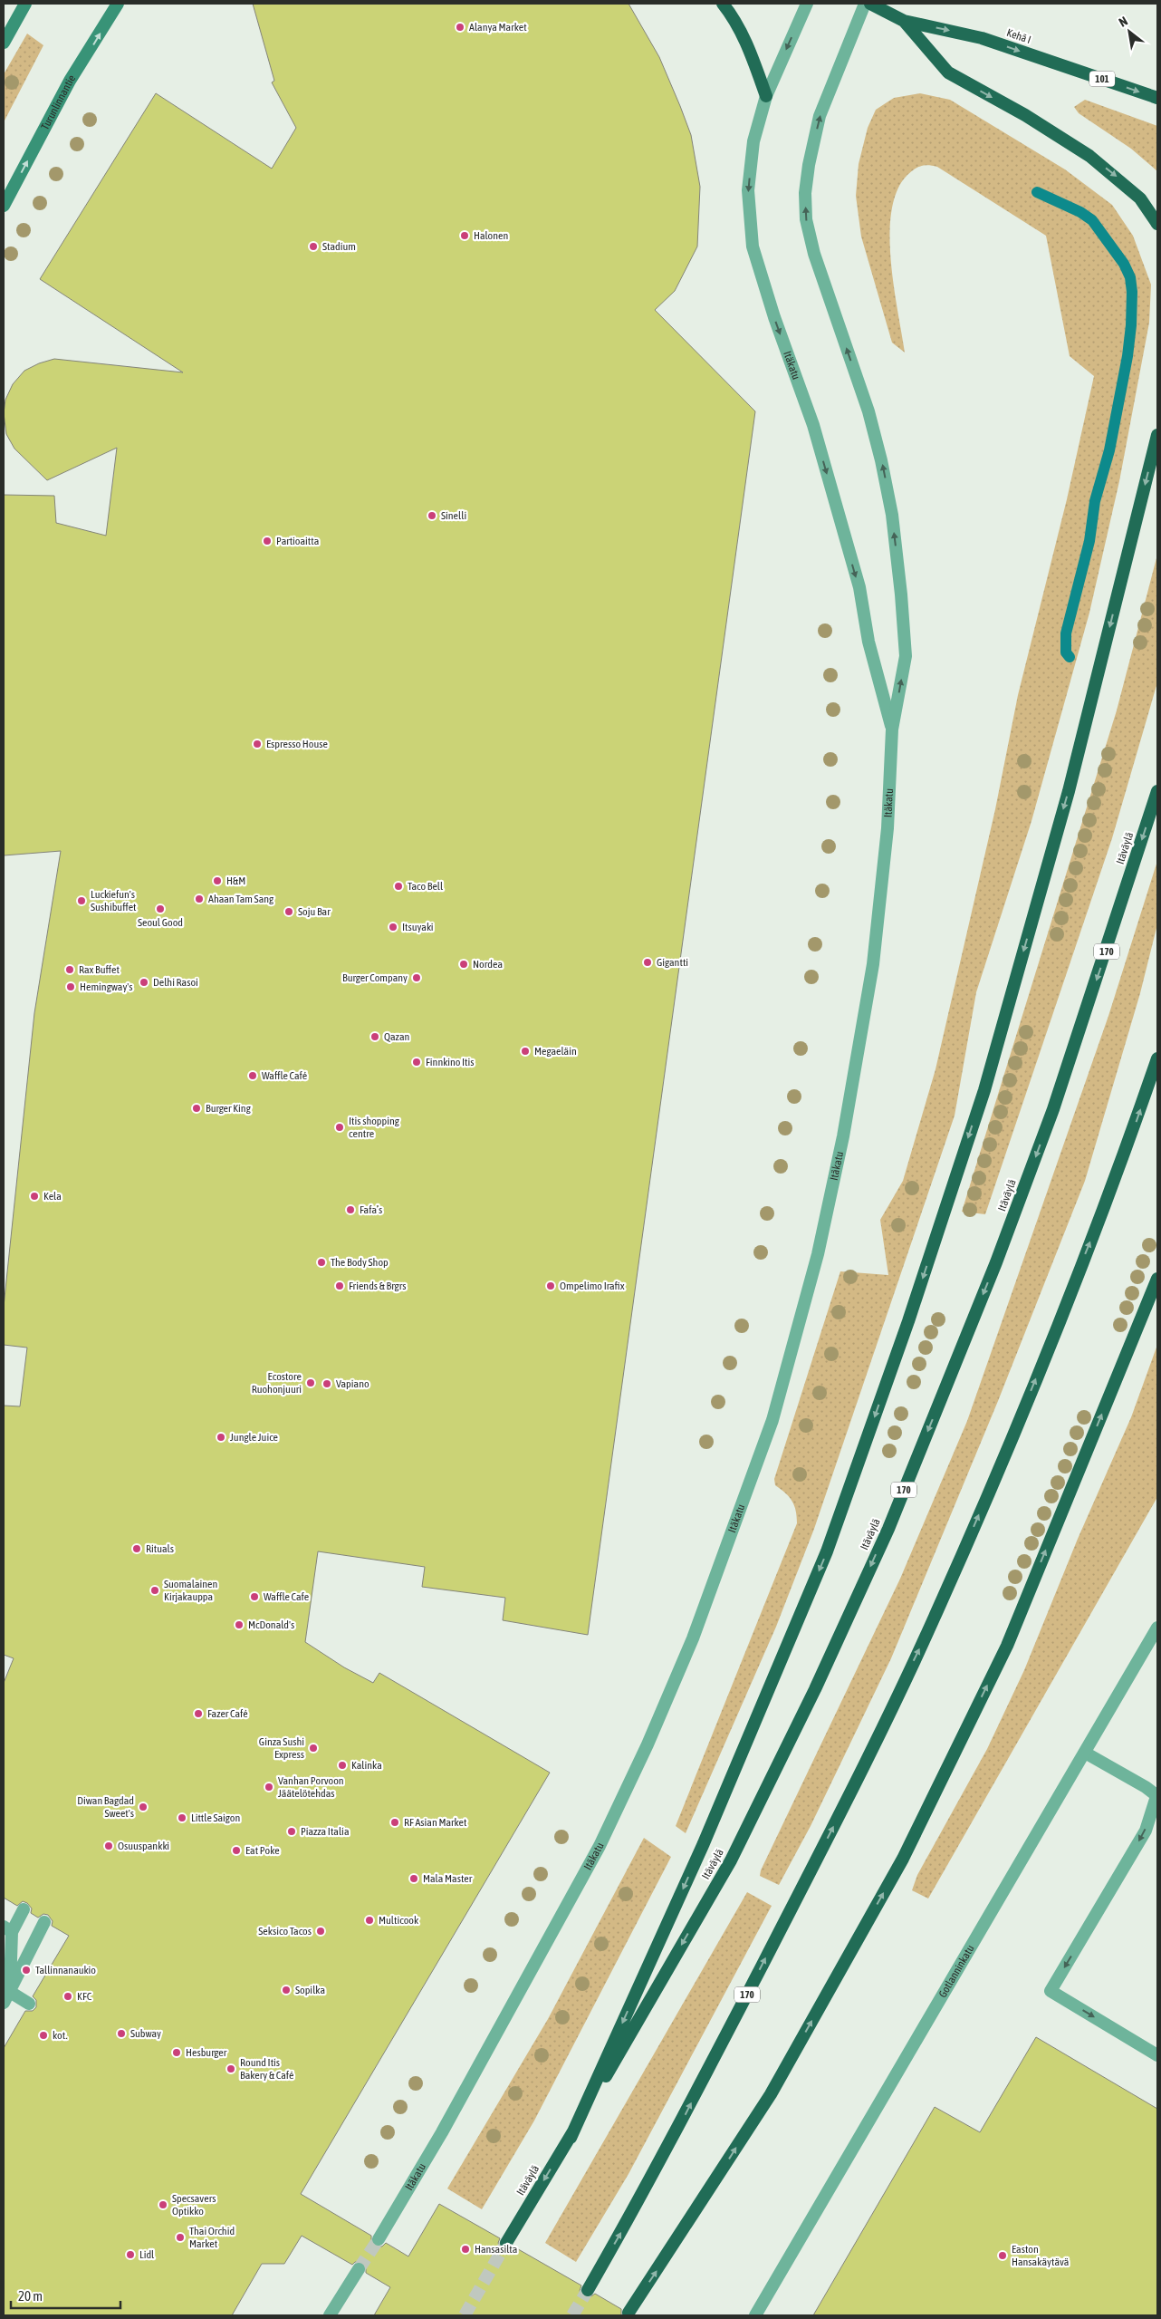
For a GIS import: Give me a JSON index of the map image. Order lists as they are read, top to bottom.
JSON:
{
  "streets": {
    "highway": [
      "Kehä I",
      "101",
      "Itäväylä",
      "170"
    ],
    "main road": ["Turunlinnantie"],
    "street": ["Itäkatu", "Gotlanninkatu"]
  },
  "one_way": ["Turunlinnantie"],
  "places": [
    "Alanya Market",
    "Halonen",
    "Stadium",
    "Sinelli",
    "Partioaitta",
    "Espresso House",
    "H&M",
    "Taco Bell",
    "Ahaan Tam Sang",
    "Luckiefun's Sushibuffet",
    "Seoul Good",
    "Soju Bar",
    "Itsuyaki",
    "Gigantti",
    "Nordea",
    "Rax Buffet",
    "Burger Company",
    "Delhi Rasoi",
    "Hemingway's",
    "Qazan",
    "Megaeläin",
    "Finnkino Itis",
    "Waffle Café",
    "Burger King",
    "Itis shopping centre",
    "Kela",
    "Fafa’s",
    "The Body Shop",
    "Friends & Brgrs",
    "Ompelimo Irafix",
    "Ecostore Ruohonjuuri",
    "Vapiano",
    "Jungle Juice",
    "Rituals",
    "Suomalainen Kirjakauppa",
    "Waffle Cafe",
    "McDonald's",
    "Fazer Café",
    "Ginza Sushi Express",
    "Kalinka",
    "Vanhan Porvoon Jäätelötehdas",
    "Diwan Bagdad Sweet's",
    "Little Saigon",
    "RF Asian Market",
    "Piazza Italia",
    "Osuuspankki",
    "Eat Poke",
    "Mala Master",
    "Multicook",
    "Seksico Tacos",
    "Tallinnanaukio",
    "Sopilka",
    "KFC",
    "Subway",
    "kot.",
    "Hesburger",
    "Round Itis Bakery & Café",
    "Specsavers Optikko",
    "Thai Orchid Market",
    "Hansasilta",
    "Lidl",
    "Easton Hansakäytävä"
  ],
  "scale_bar": "20 m",
  "north": "top left"
}
